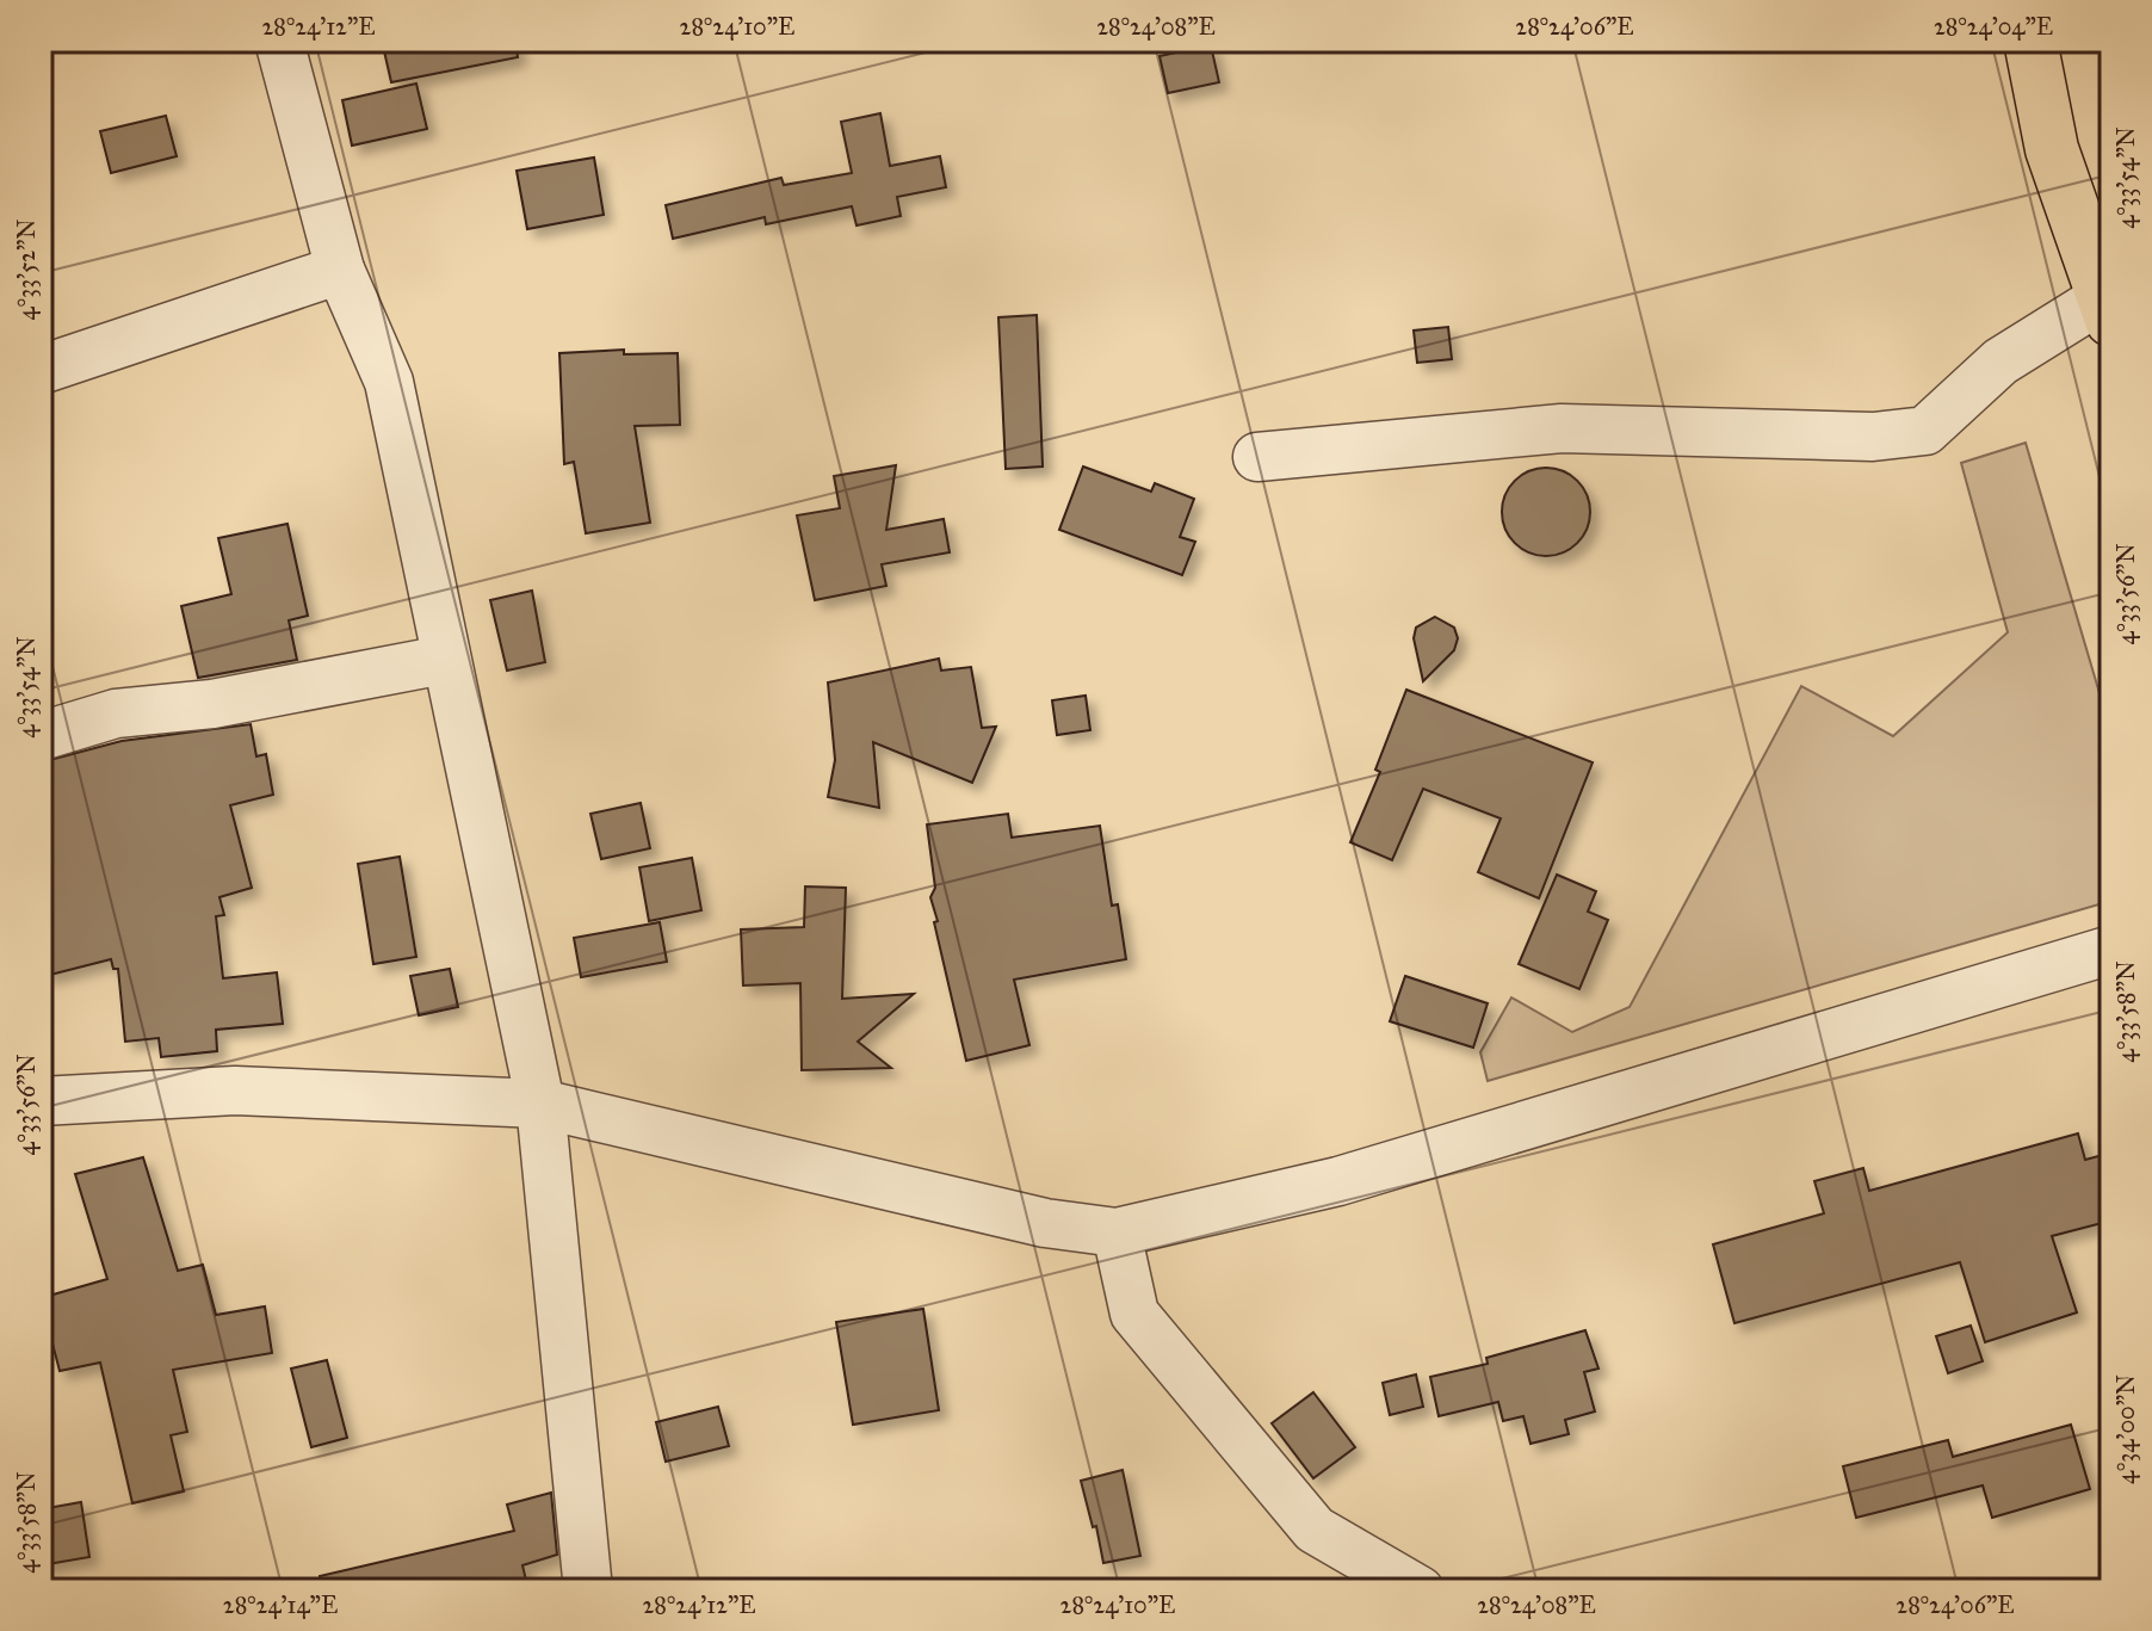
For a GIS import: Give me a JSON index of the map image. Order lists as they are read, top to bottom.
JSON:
{
  "coordinates": [
    "28°24'12\"E",
    "28°24'10\"E",
    "28°24'08\"E",
    "28°24'06\"E",
    "28°24'04\"E",
    "4°33'54\"N",
    "4°33'52\"N",
    "4°33'56\"N",
    "4°33'58\"N",
    "4°34'00\"N",
    "28°24'14\"E"
  ]
}
